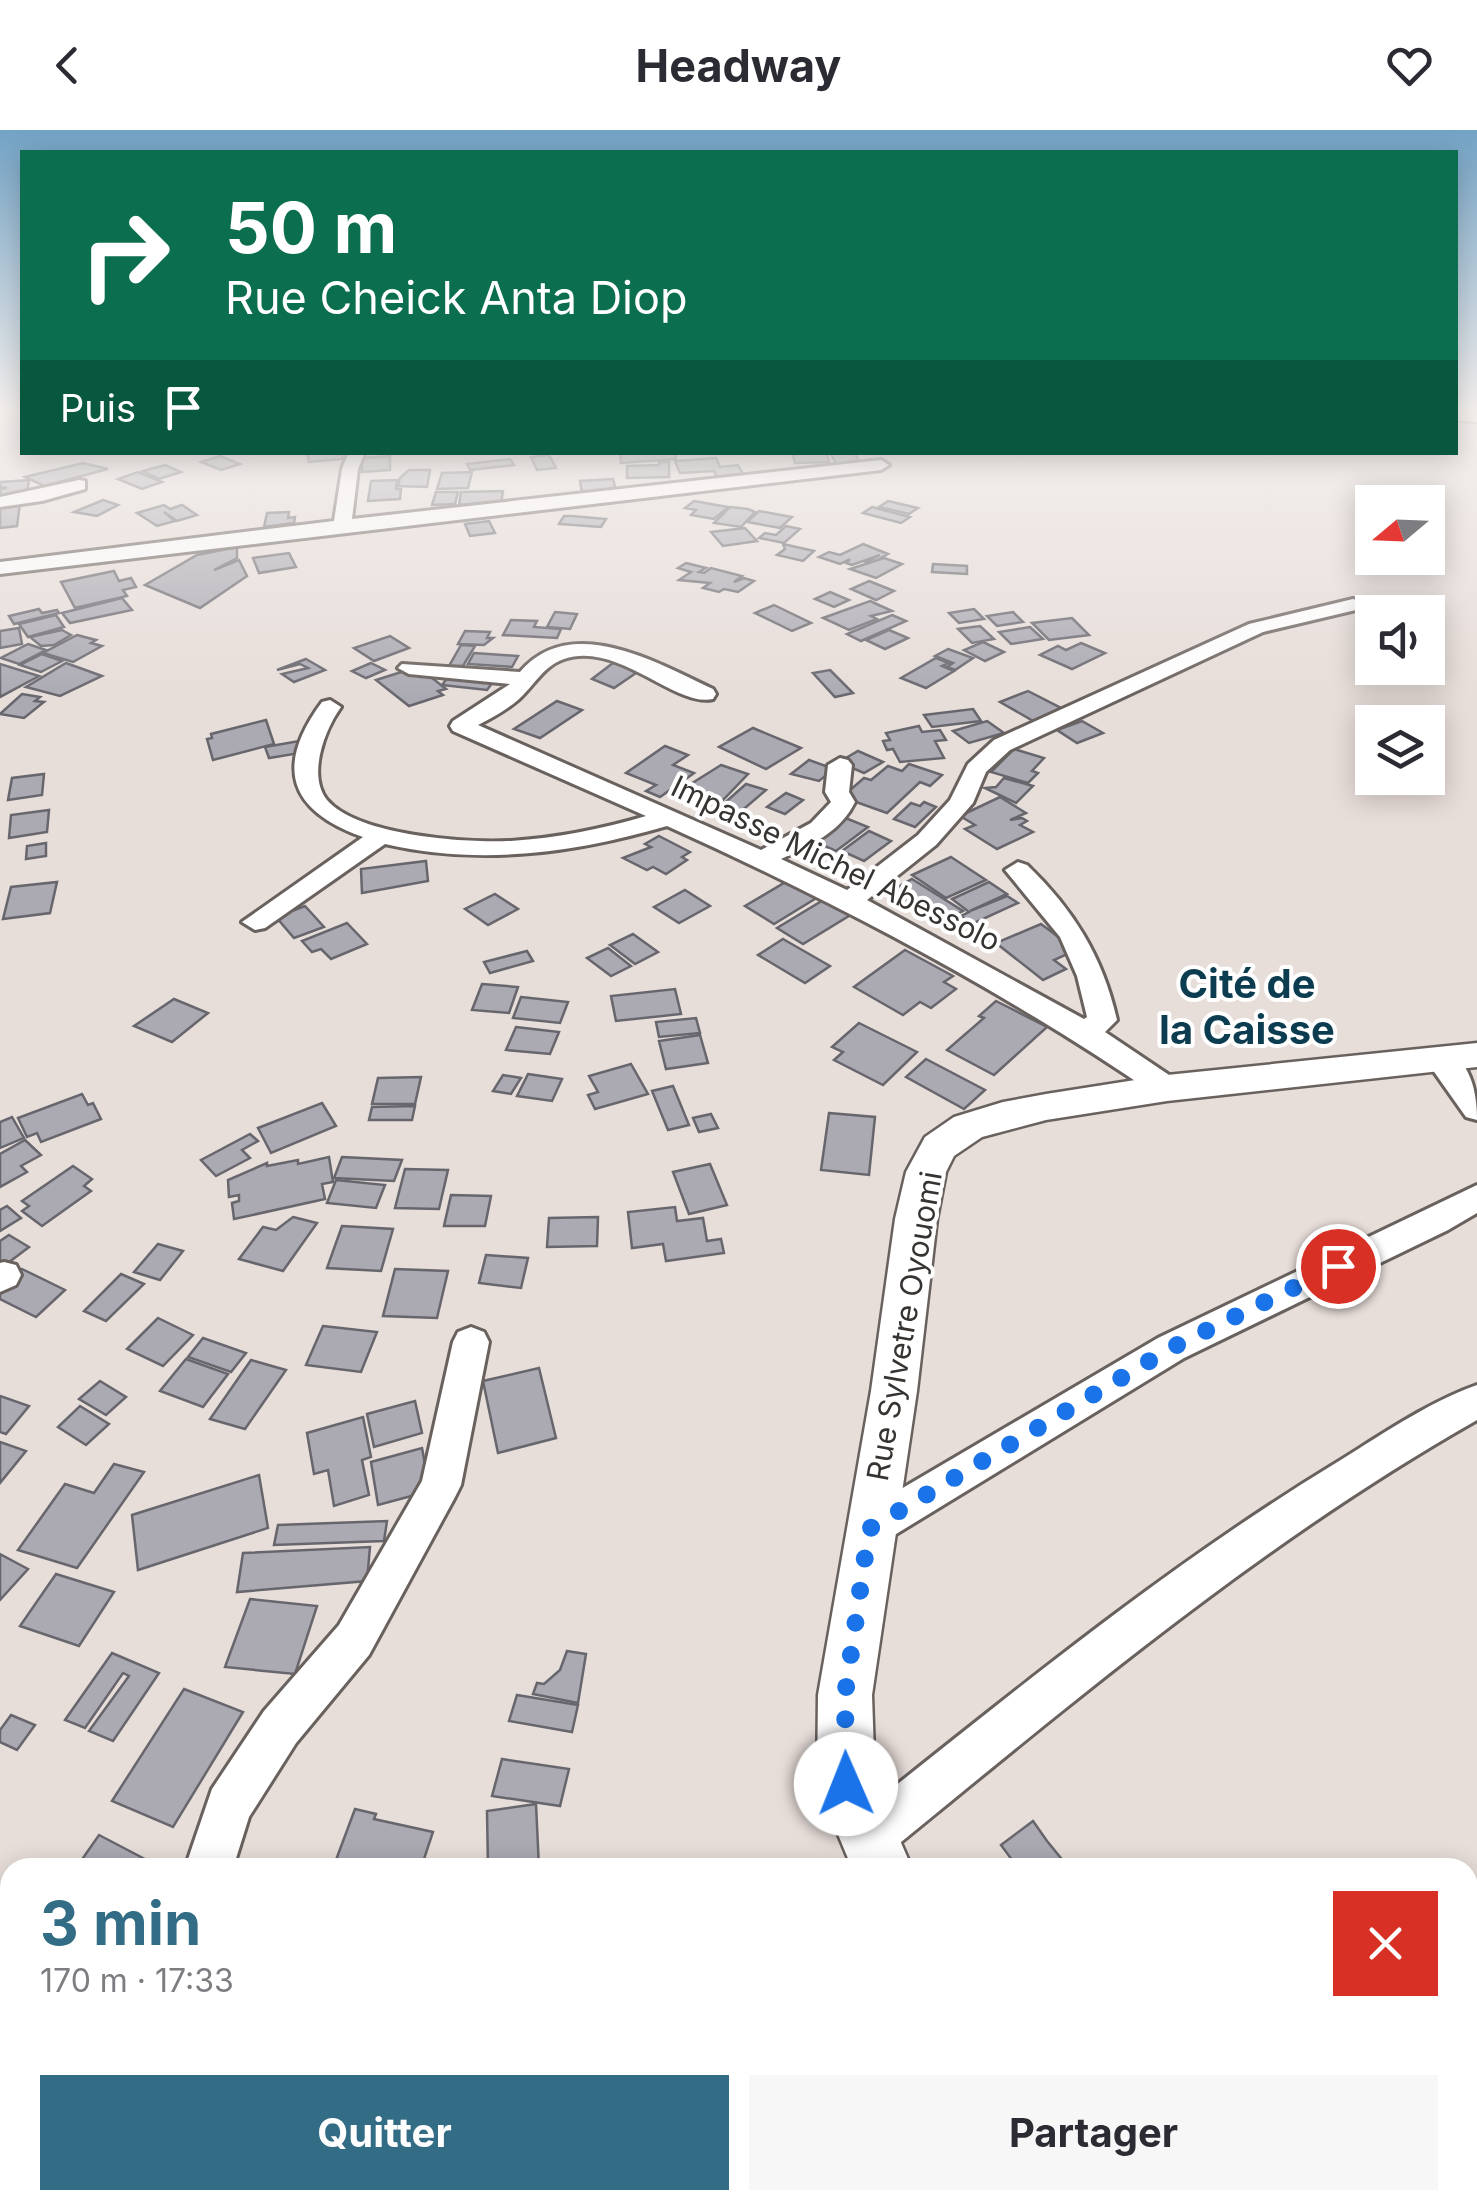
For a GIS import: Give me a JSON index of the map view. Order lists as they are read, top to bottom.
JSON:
{
  "streets": {
    "street": ["Impasse Michel Abessolo", "Rue Sylvetre Oyouomi"]
  },
  "crossings": [
    ["Impasse Michel Abessolo", "Rue Sylvetre Oyouomi"]
  ],
  "districts": ["Cité de la Caisse"],
  "north": "left",
  "page": {
    "header": "Headway",
    "turn": ["50 m", "Rue Cheick Anta Diop"],
    "then": "Puis",
    "heading": ["3 min", "170 m · 17:33"],
    "buttons": ["Quitter", "Partager"]
  }
}
